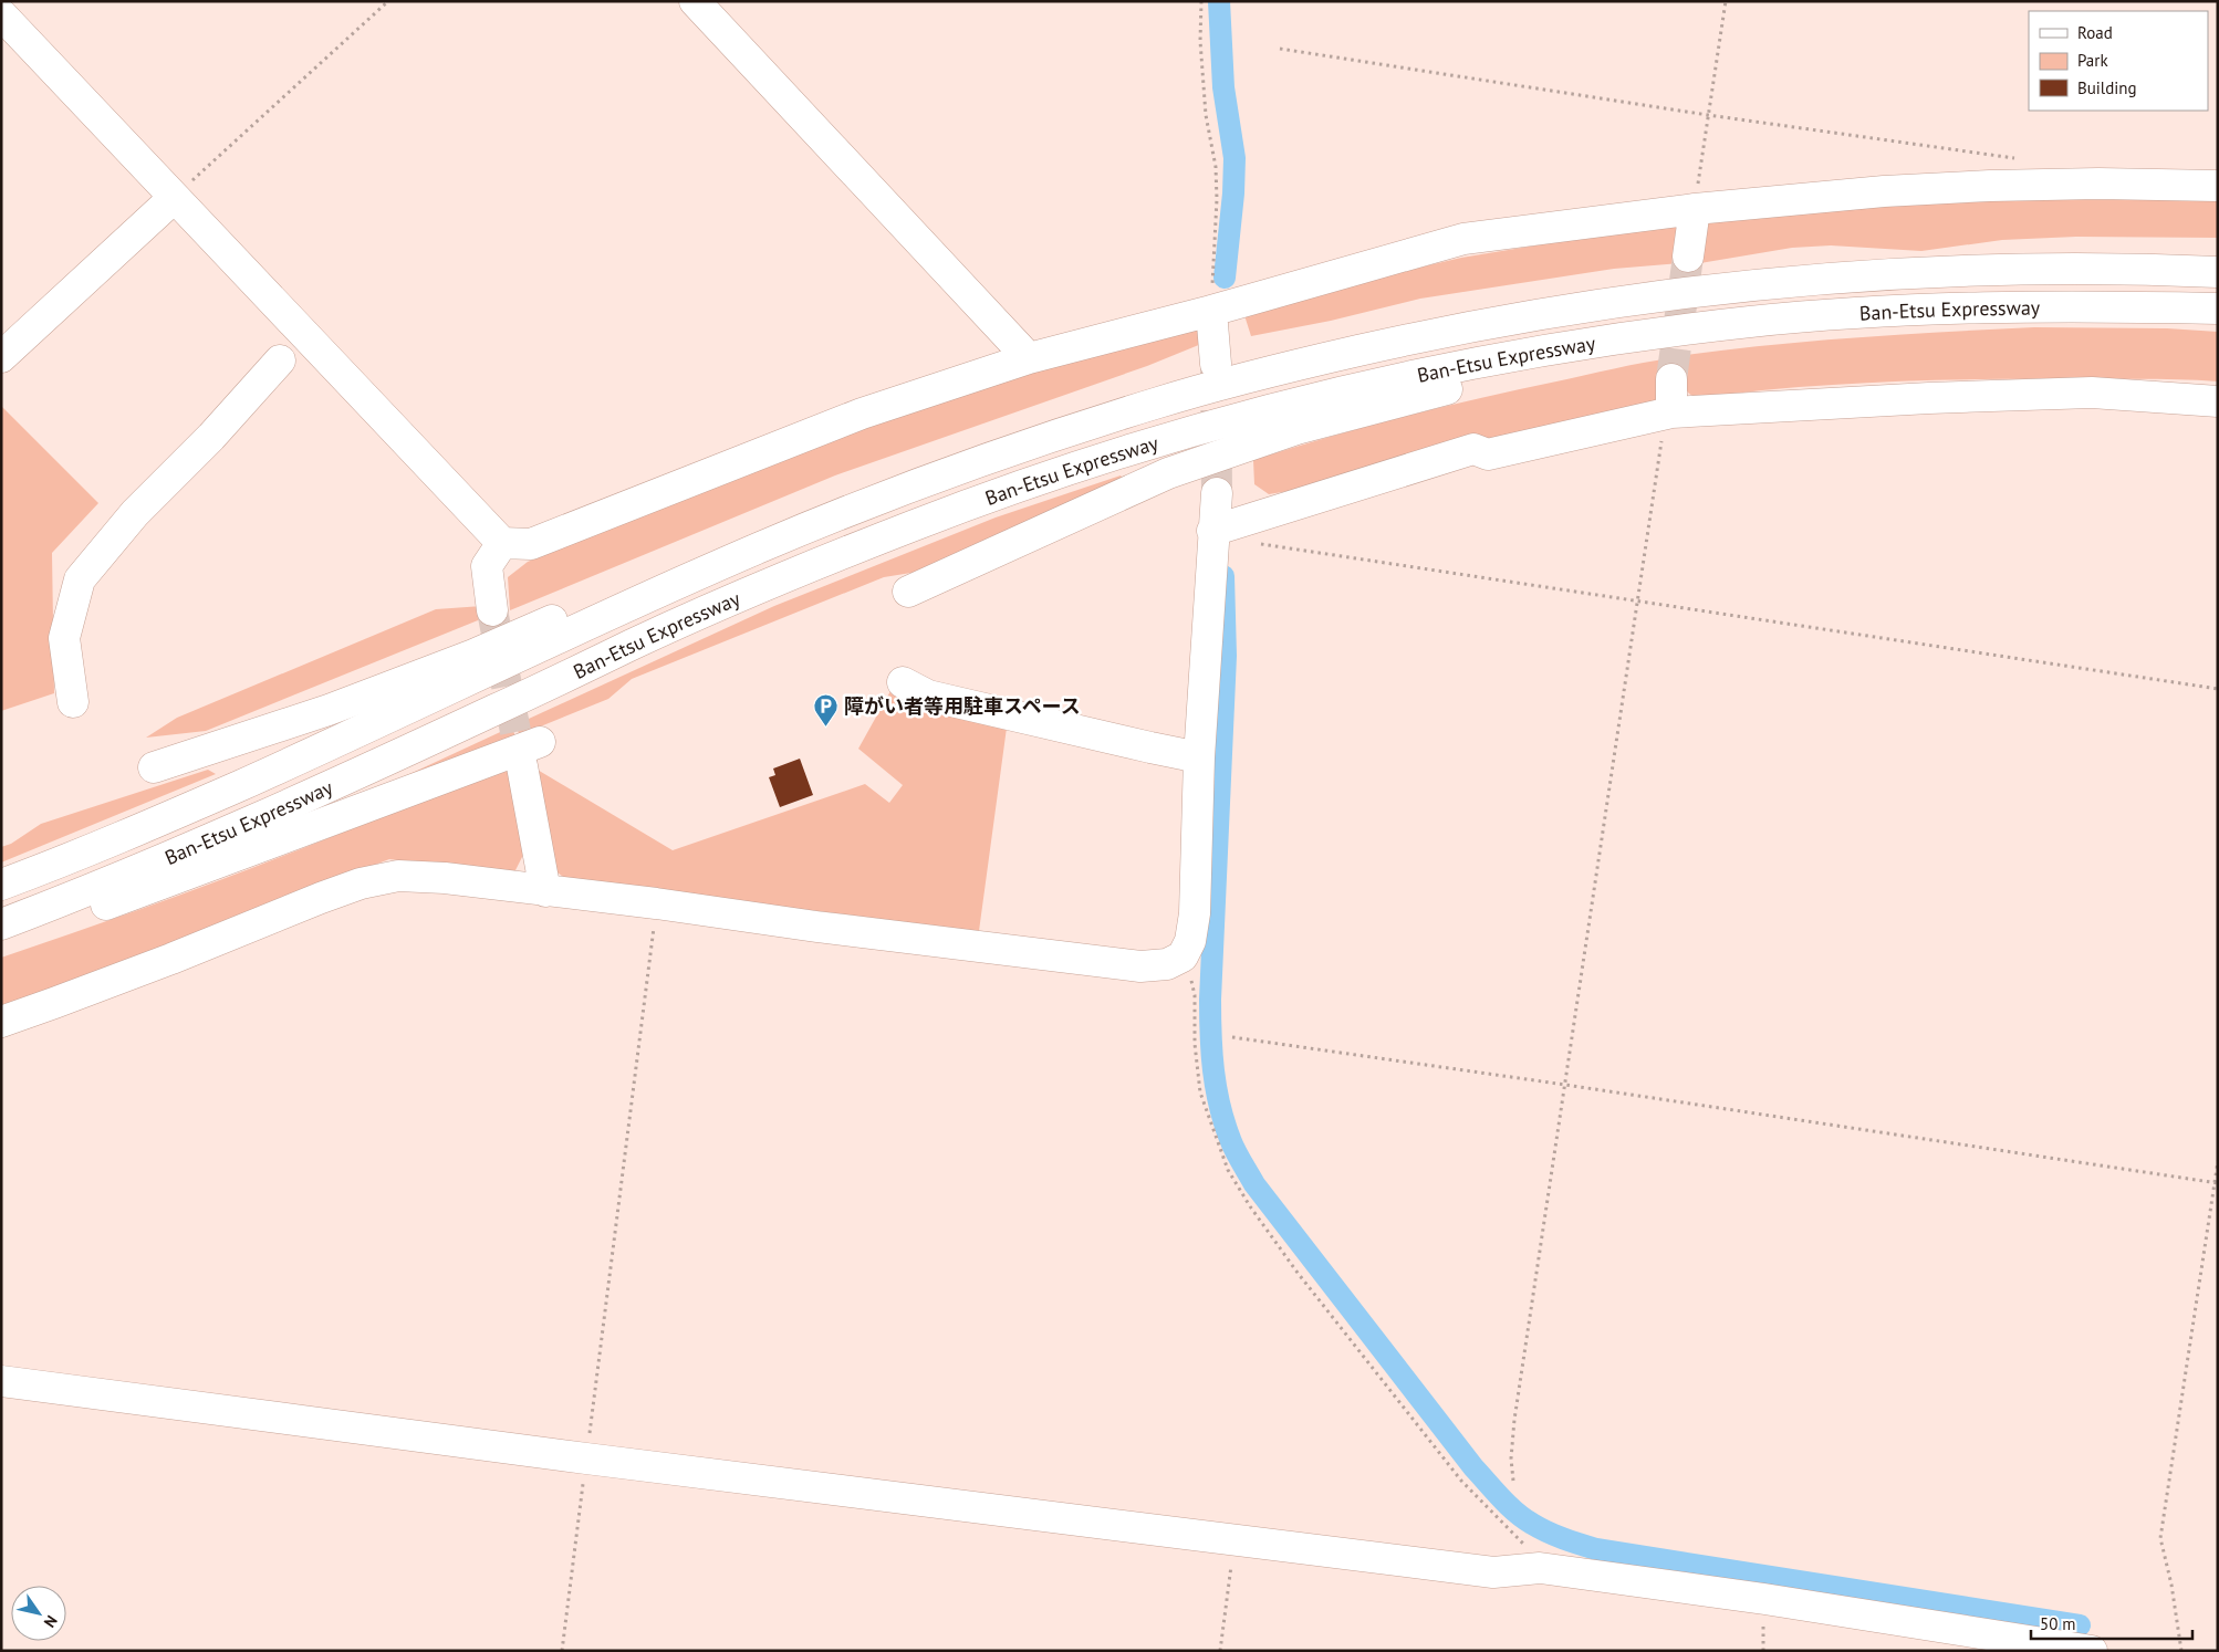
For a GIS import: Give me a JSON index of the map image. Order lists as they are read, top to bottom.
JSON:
{
  "streets": {
    "main road": ["Ban-Etsu Expressway"]
  },
  "places": {
    "parking": ["障がい者等用駐車スペース"]
  },
  "legend": ["Road", "Park", "Building"],
  "scale_bar": "50 m",
  "north": "bottom right"
}
